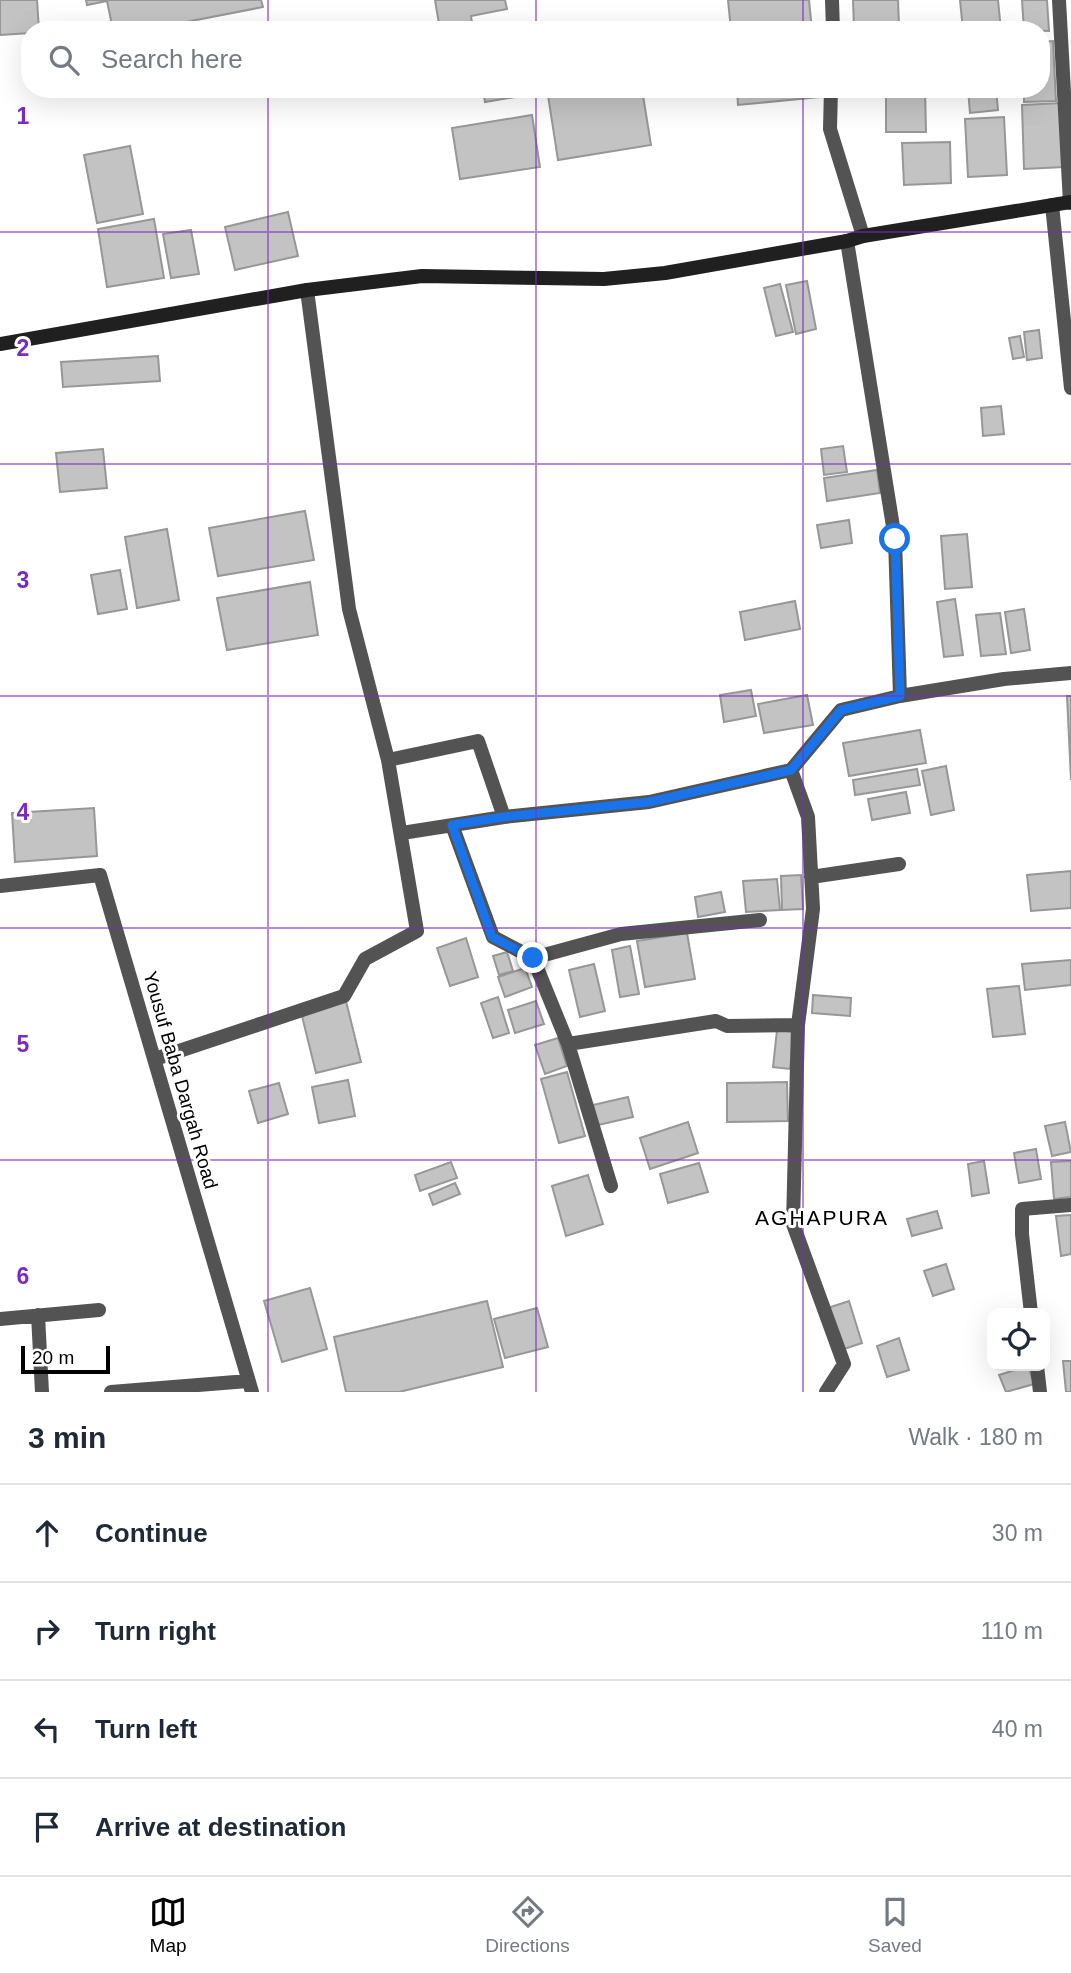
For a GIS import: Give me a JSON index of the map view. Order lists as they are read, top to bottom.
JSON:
{
  "streets": {
    "street": ["Yousuf Baba Dargah Road"]
  },
  "districts": ["AGHAPURA"],
  "scale_bar": "20 m",
  "page": {
    "search": "Search here",
    "scale": "20 m",
    "heading": ["3 min", "Walk · 180 m"],
    "list": [
      ["Continue", "30 m"],
      ["Turn right", "110 m"],
      ["Turn left", "40 m"],
      "Arrive at destination"
    ],
    "nav": ["Map", "Directions", "Saved"]
  },
  "grid": {
    "rows": [
      "1",
      "2",
      "3",
      "4",
      "5",
      "6"
    ]
  }
}
